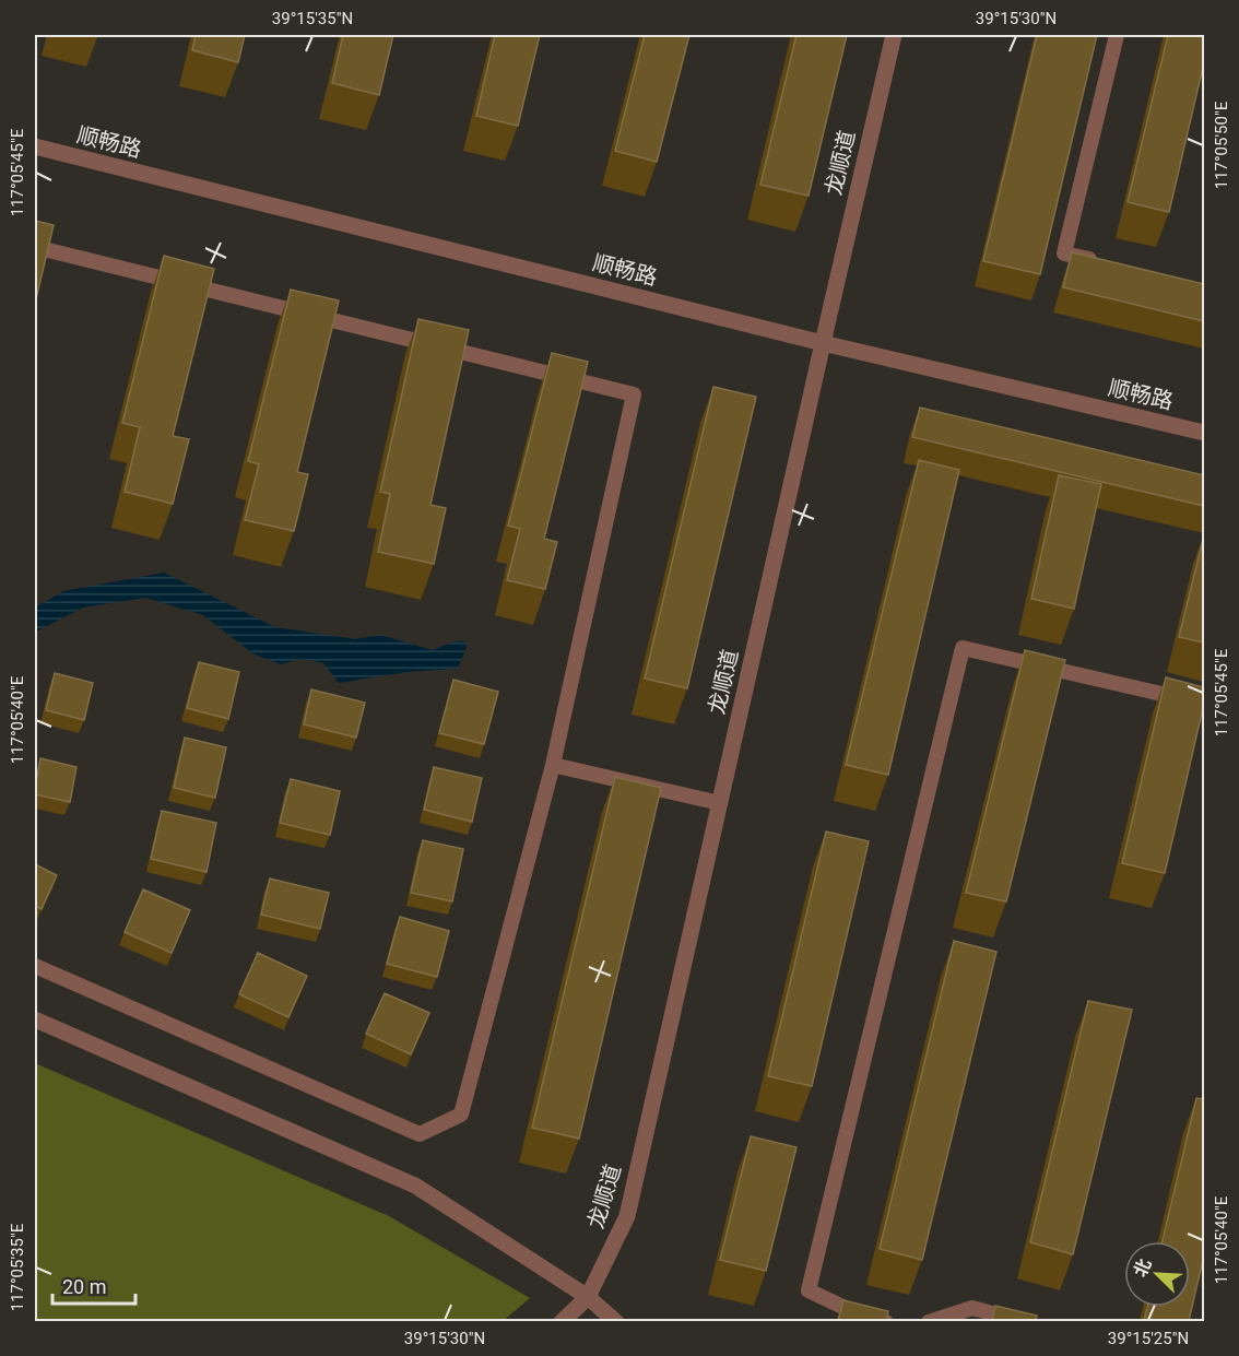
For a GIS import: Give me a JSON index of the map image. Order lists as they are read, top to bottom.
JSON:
{
  "streets": {
    "street": ["顺畅路", "龙顺道"]
  },
  "crossings": [
    ["顺畅路", "龙顺道"]
  ],
  "scale_bar": "20 m",
  "north": "top left",
  "coordinates": [
    "39°15'35\"N",
    "39°15'30\"N",
    "117°05'50\"E",
    "117°05'45\"E",
    "117°05'40\"E",
    "117°05'35\"E",
    "39°15'25\"N"
  ]
}
